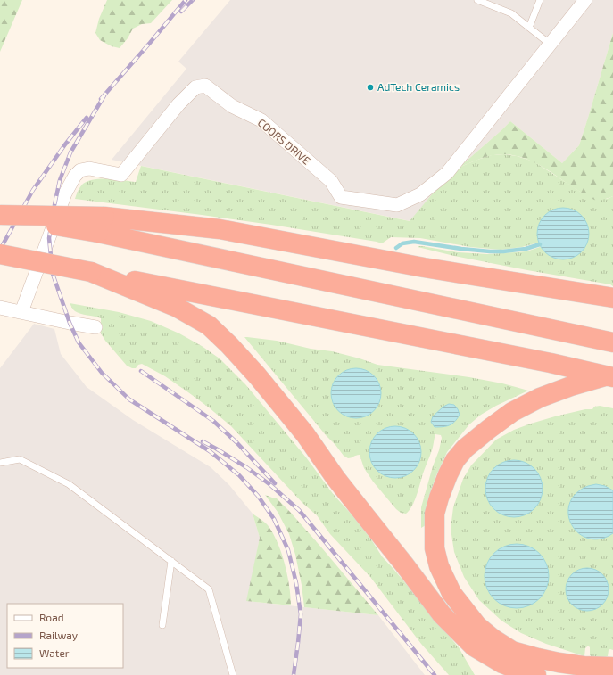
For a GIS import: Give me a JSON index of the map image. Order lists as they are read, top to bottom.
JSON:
{
  "streets": {
    "street": ["COORS DRIVE"]
  },
  "places": ["AdTech Ceramics"],
  "legend": ["Road", "Railway", "Water"]
}
